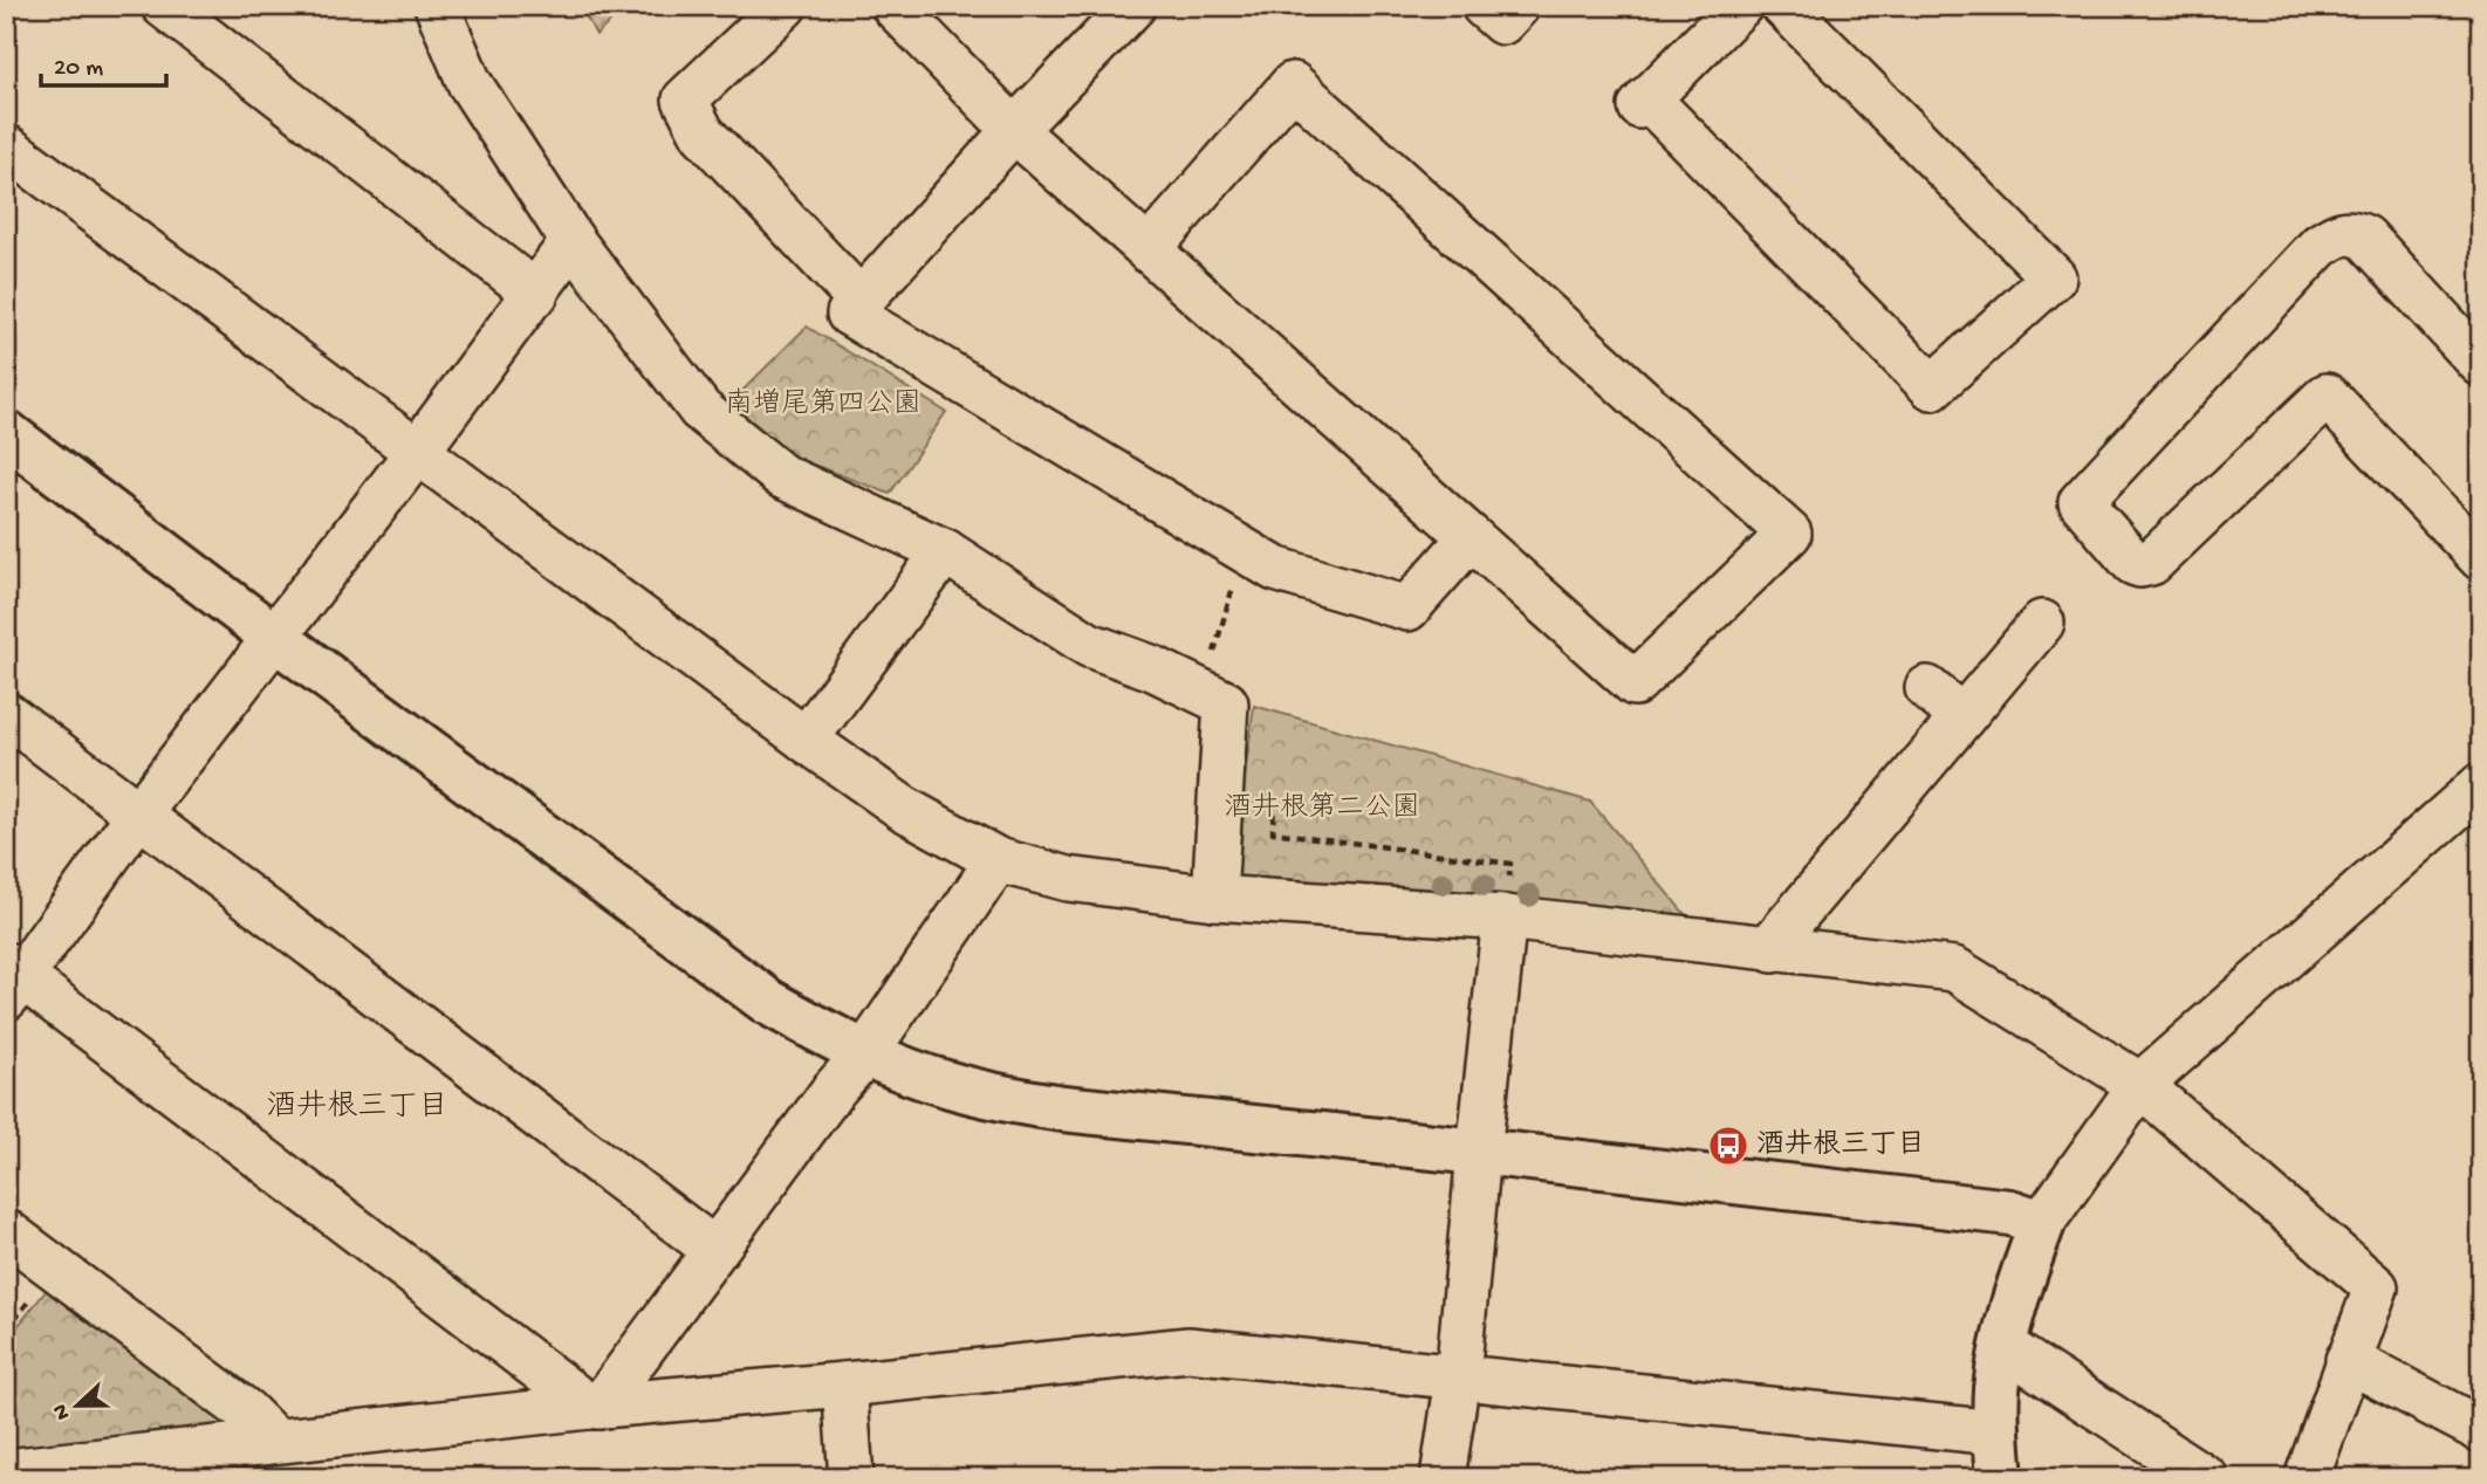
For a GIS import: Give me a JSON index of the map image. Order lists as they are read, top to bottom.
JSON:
{
  "districts": ["酒井根三丁目"],
  "parks": ["南増尾第四公園", "酒井根第二公園"],
  "places": {
    "bus stop": ["酒井根三丁目"]
  },
  "scale_bar": "20 m",
  "north": "left"
}
